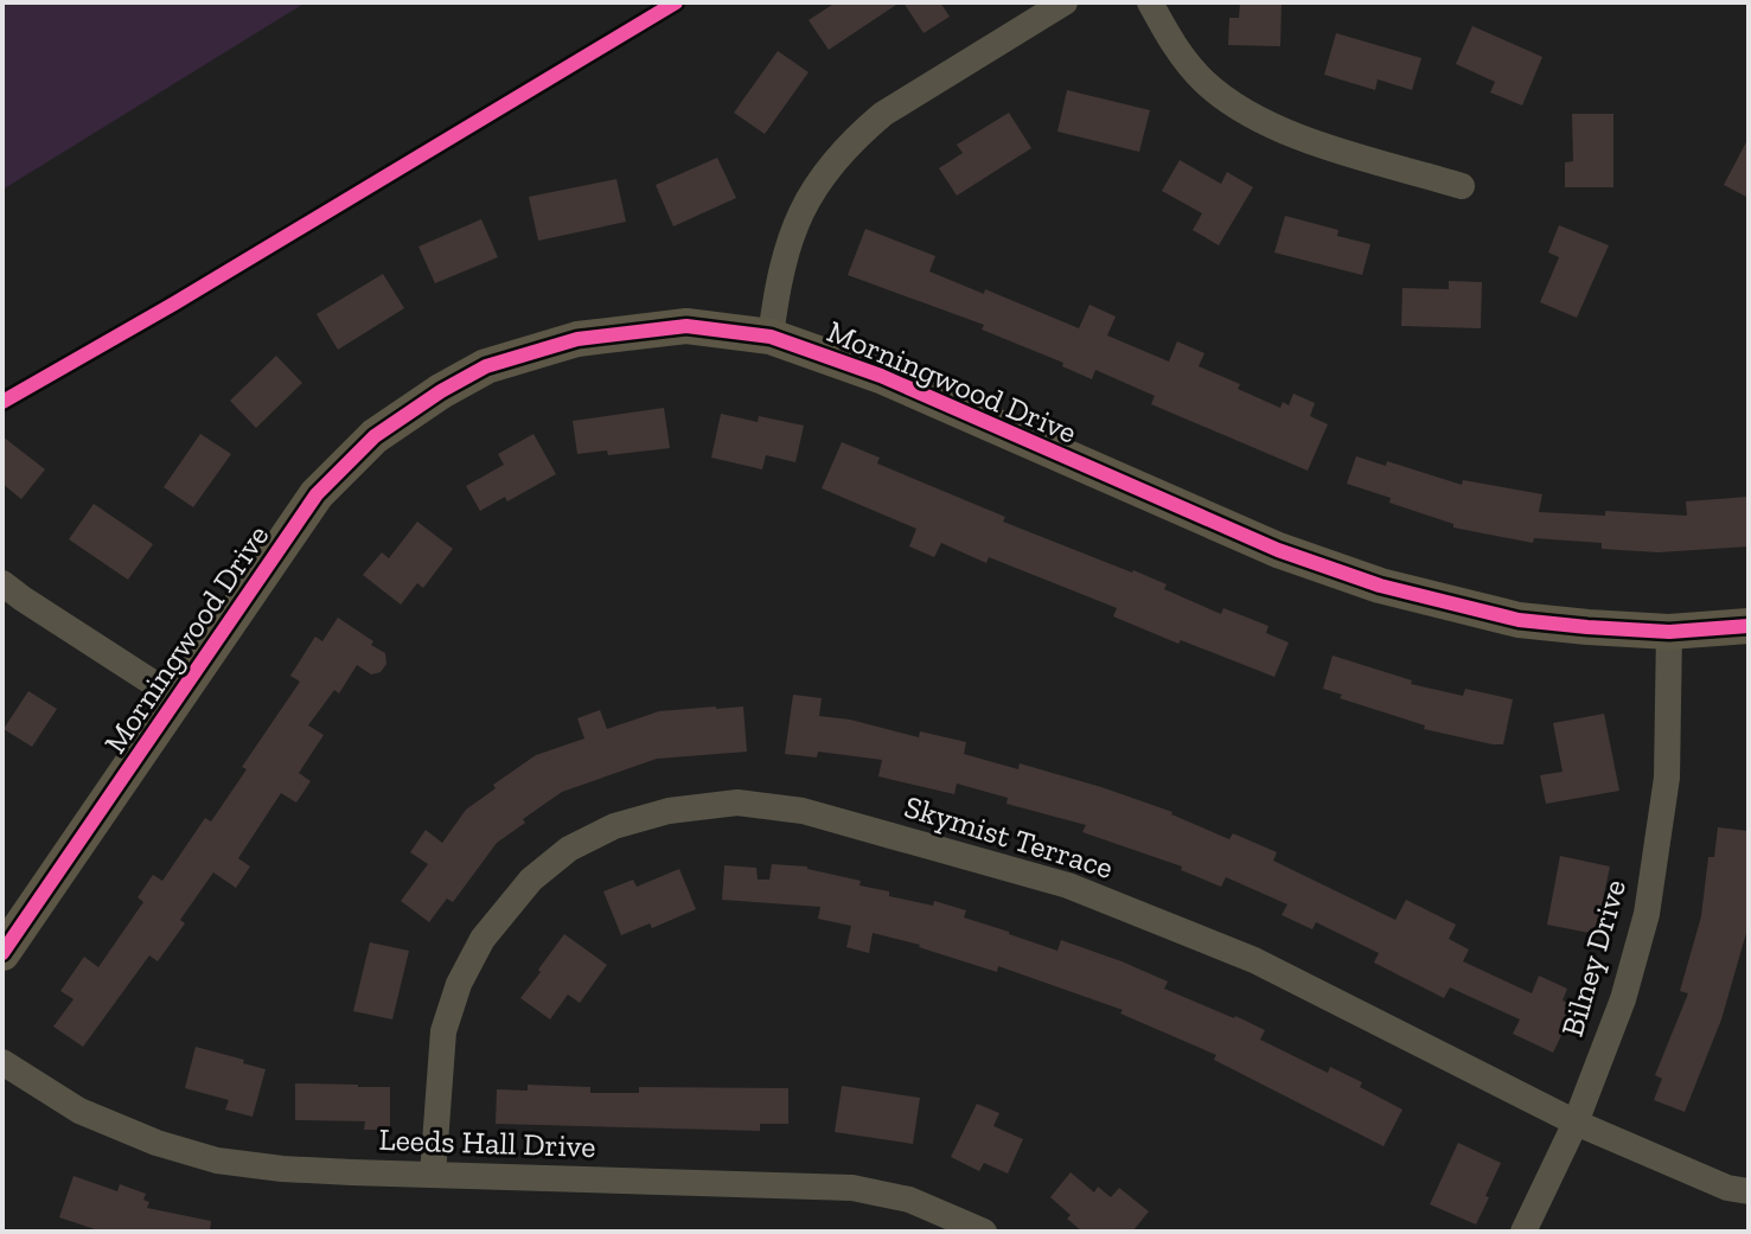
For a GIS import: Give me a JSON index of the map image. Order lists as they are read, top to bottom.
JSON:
{
  "streets": {
    "street": [
      "Morningwood Drive",
      "Skymist Terrace",
      "Bilney Drive",
      "Leeds Hall Drive"
    ]
  },
  "crossings": [
    ["Morningwood Drive", "Bilney Drive"],
    ["Skymist Terrace", "Bilney Drive"],
    ["Skymist Terrace", "Leeds Hall Drive"]
  ]
}
